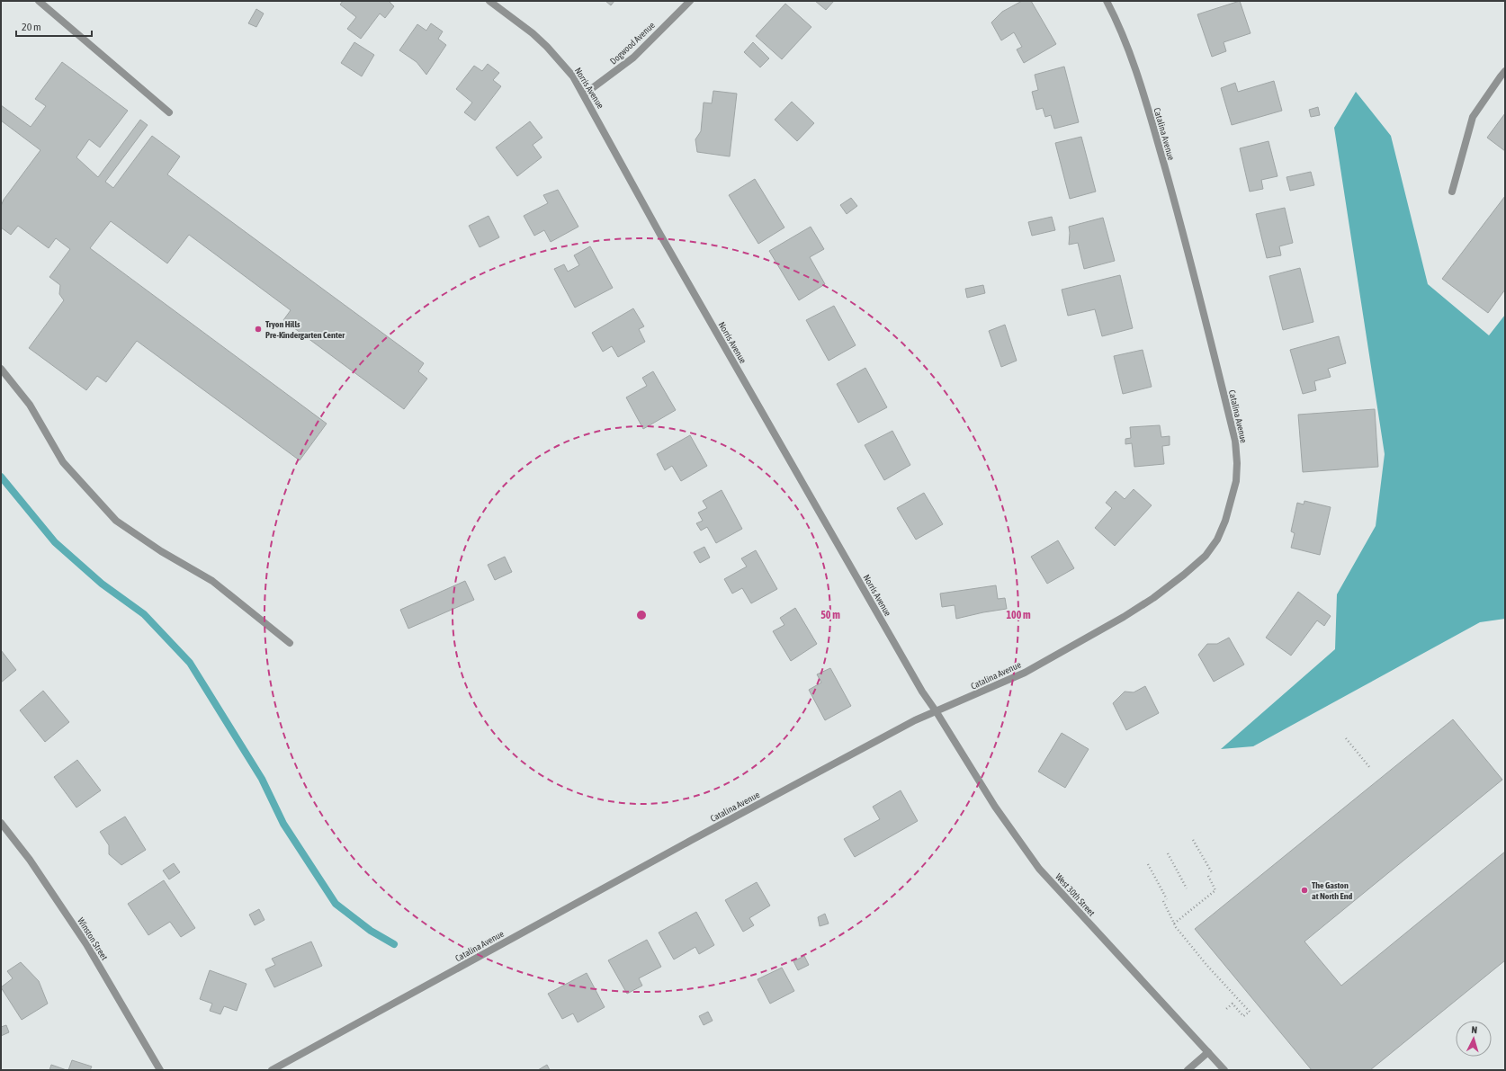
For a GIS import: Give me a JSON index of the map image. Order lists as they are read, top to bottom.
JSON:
{
  "streets": {
    "street": [
      "Dogwood Avenue",
      "Norris Avenue",
      "Catalina Avenue",
      "West 30th Street",
      "Winston Street"
    ]
  },
  "crossings": [
    ["Dogwood Avenue", "Norris Avenue"],
    ["Norris Avenue", "Catalina Avenue"],
    ["Norris Avenue", "West 30th Street"],
    ["Catalina Avenue", "West 30th Street"]
  ],
  "places": ["Tryon Hills Pre-Kindergarten Center", "The Gaston at North End"],
  "scale_bar": "20 m",
  "north": "top",
  "rings": ["50 m", "100 m"]
}
